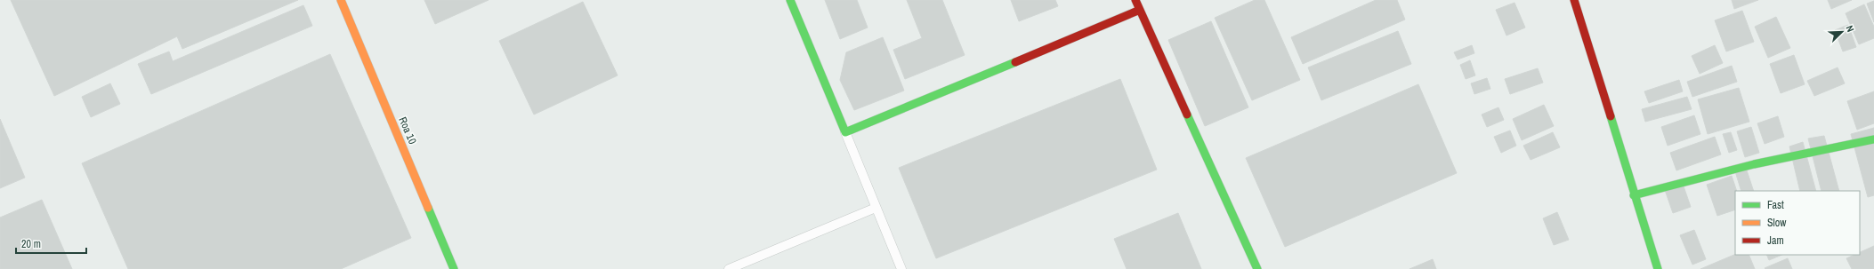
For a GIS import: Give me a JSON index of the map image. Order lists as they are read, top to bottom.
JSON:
{
  "streets": {
    "street": ["Roa 10"]
  },
  "legend": ["Fast", "Slow", "Jam"],
  "scale_bar": "20 m",
  "north": "top right"
}
